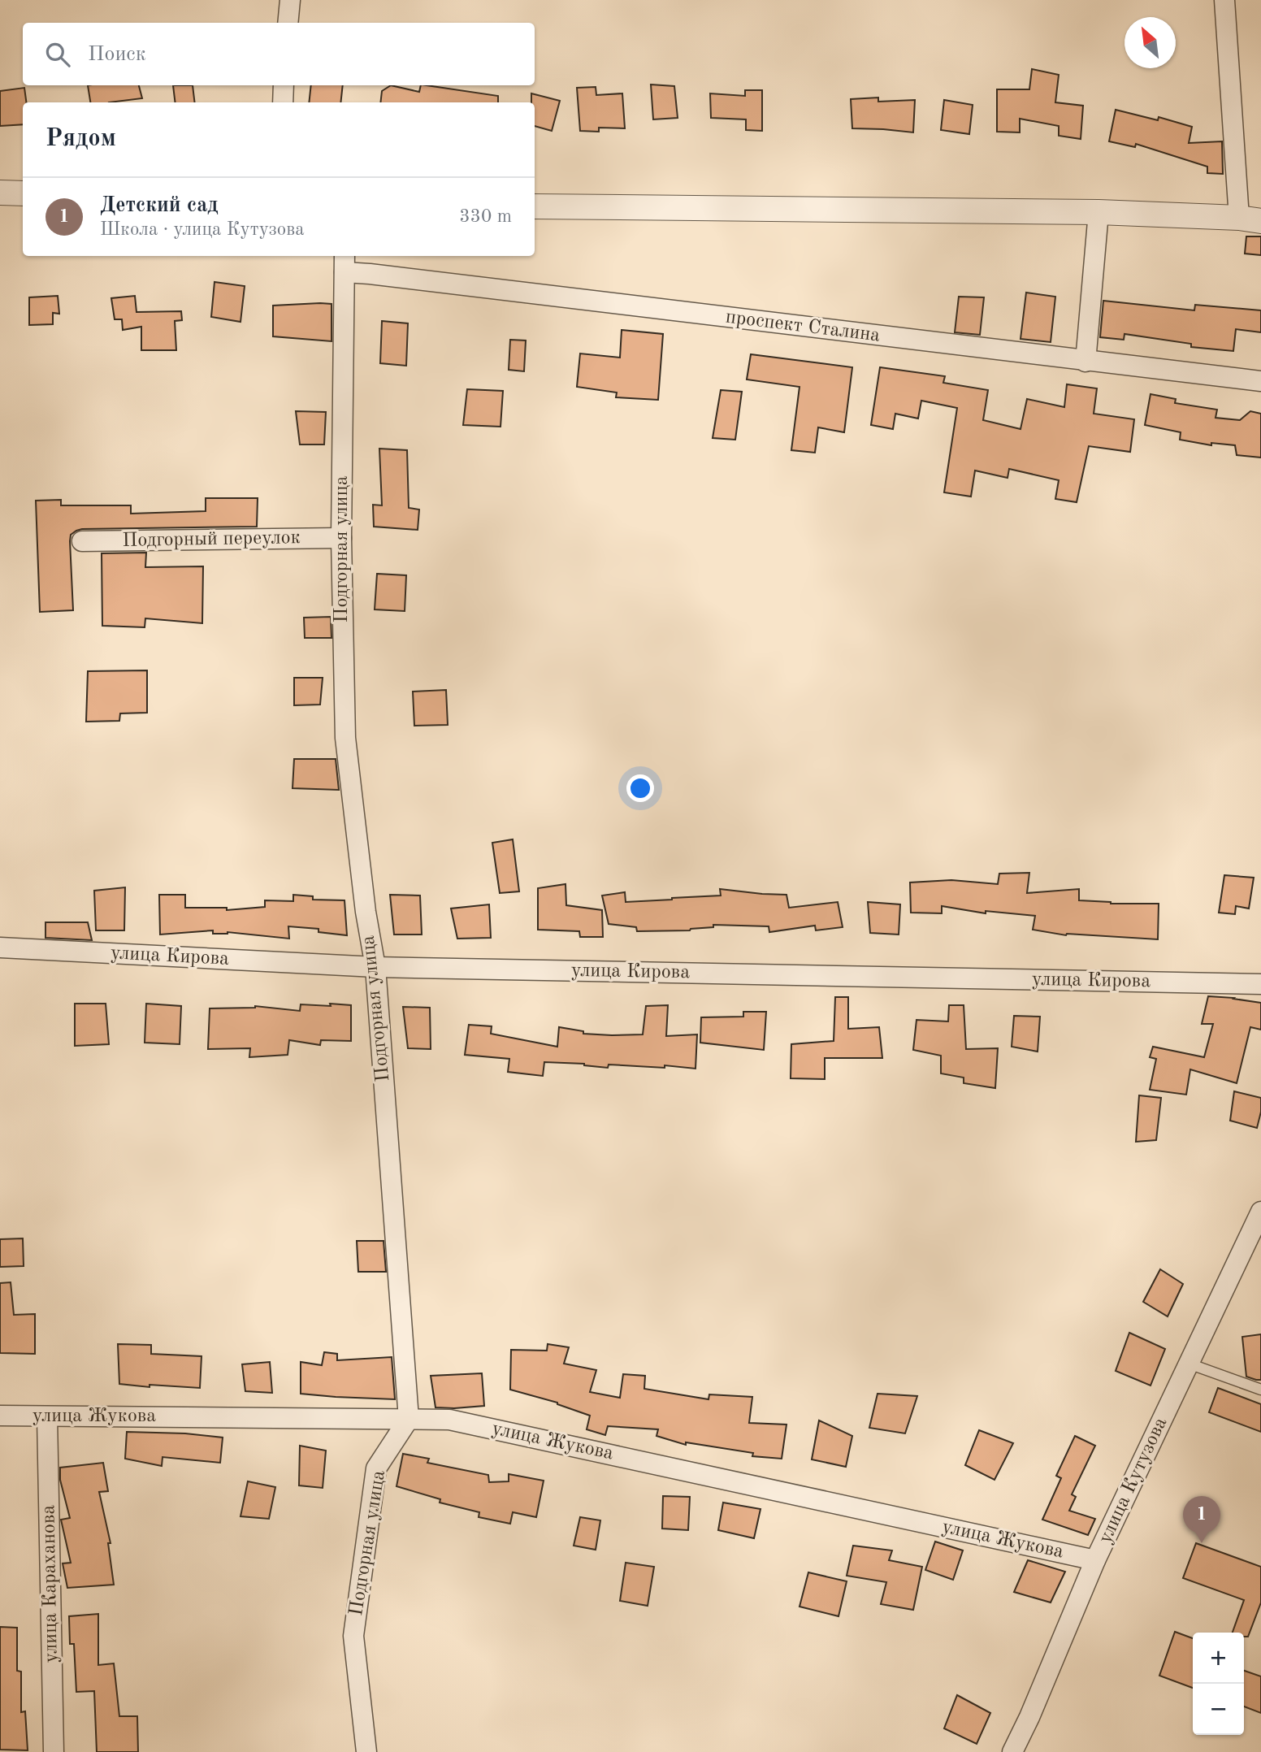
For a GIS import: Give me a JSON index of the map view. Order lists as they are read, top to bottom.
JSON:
{
  "streets": {
    "street": [
      "проспект Сталина",
      "Подгорный переулок",
      "Подгорная улица",
      "улица Кирова",
      "улица Жукова",
      "улица Кутузова",
      "улица Караханова"
    ]
  },
  "crossings": [
    ["проспект Сталина", "Подгорная улица"],
    ["Подгорный переулок", "Подгорная улица"],
    ["Подгорная улица", "улица Кирова"],
    ["Подгорная улица", "улица Жукова"],
    ["улица Жукова", "улица Кутузова"],
    ["улица Жукова", "улица Караханова"]
  ],
  "north": "top left",
  "page": {
    "search": "Поиск",
    "heading": "Рядом",
    "list": [
      {
        "mark": "1",
        "name": "Детский сад",
        "note": "Школа · улица Кутузова",
        "value": "330 m"
      }
    ],
    "pins": "1",
    "map_buttons": ["+", "−"]
  }
}
